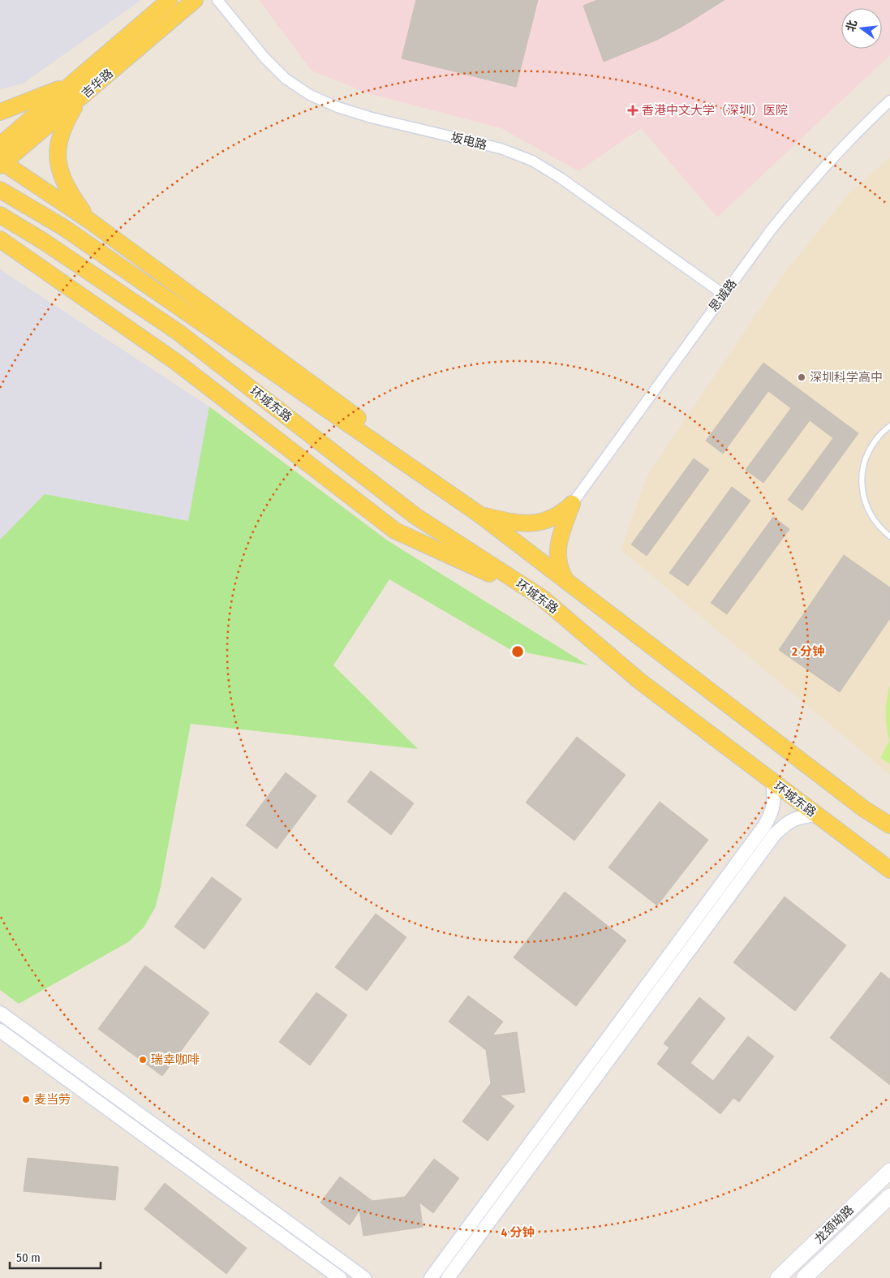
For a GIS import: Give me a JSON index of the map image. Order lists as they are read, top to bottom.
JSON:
{
  "streets": {
    "main road": ["吉华路", "环城东路", "龙颈坳路"],
    "street": ["坂电路", "思诚路"]
  },
  "crossings": [
    ["坂电路", "思诚路"]
  ],
  "places": {
    "health": ["香港中文大学（深圳）医院"],
    "other": ["深圳科学高中", "瑞幸咖啡", "麦当劳"]
  },
  "scale_bar": "50 m",
  "north": "left",
  "rings": ["2 分钟", "4 分钟"]
}
